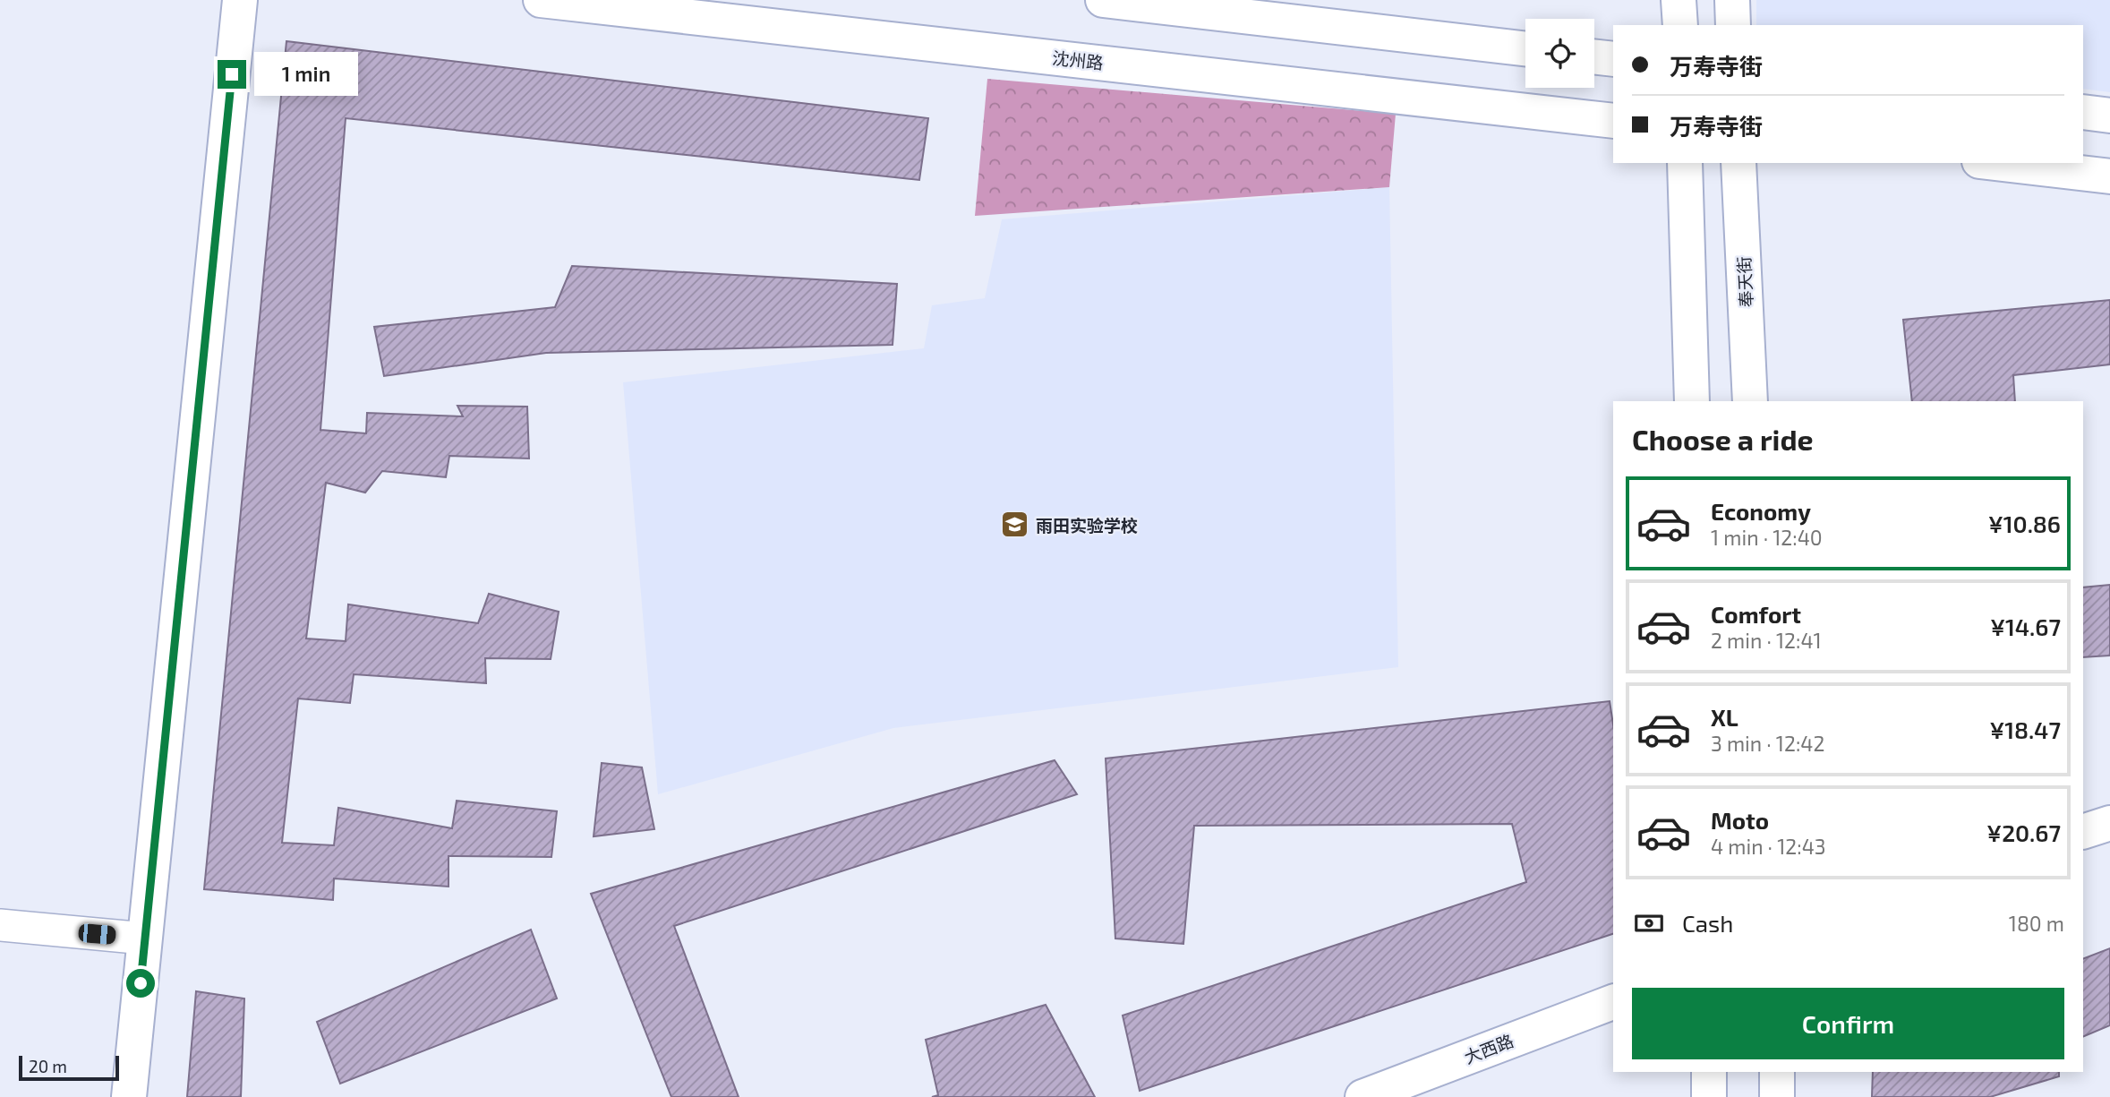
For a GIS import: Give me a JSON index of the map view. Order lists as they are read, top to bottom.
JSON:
{
  "streets": {
    "main road": ["沈州路", "奉天街", "大西路"]
  },
  "places": {
    "school or university": ["雨田实验学校"]
  },
  "scale_bar": "20 m",
  "page": {
    "banner": ["万寿寺街", "万寿寺街"],
    "bubble": "1 min",
    "heading": "Choose a ride",
    "list": [
      {
        "name": "Economy",
        "note": "1 min · 12:40",
        "value": "¥10.86"
      },
      {
        "name": "Comfort",
        "note": "2 min · 12:41",
        "value": "¥14.67"
      },
      {
        "name": "XL",
        "note": "3 min · 12:42",
        "value": "¥18.47"
      },
      {
        "name": "Moto",
        "note": "4 min · 12:43",
        "value": "¥20.67"
      }
    ],
    "pay": ["Cash", "180 m"],
    "buttons": "Confirm",
    "scale": "20 m"
  }
}
